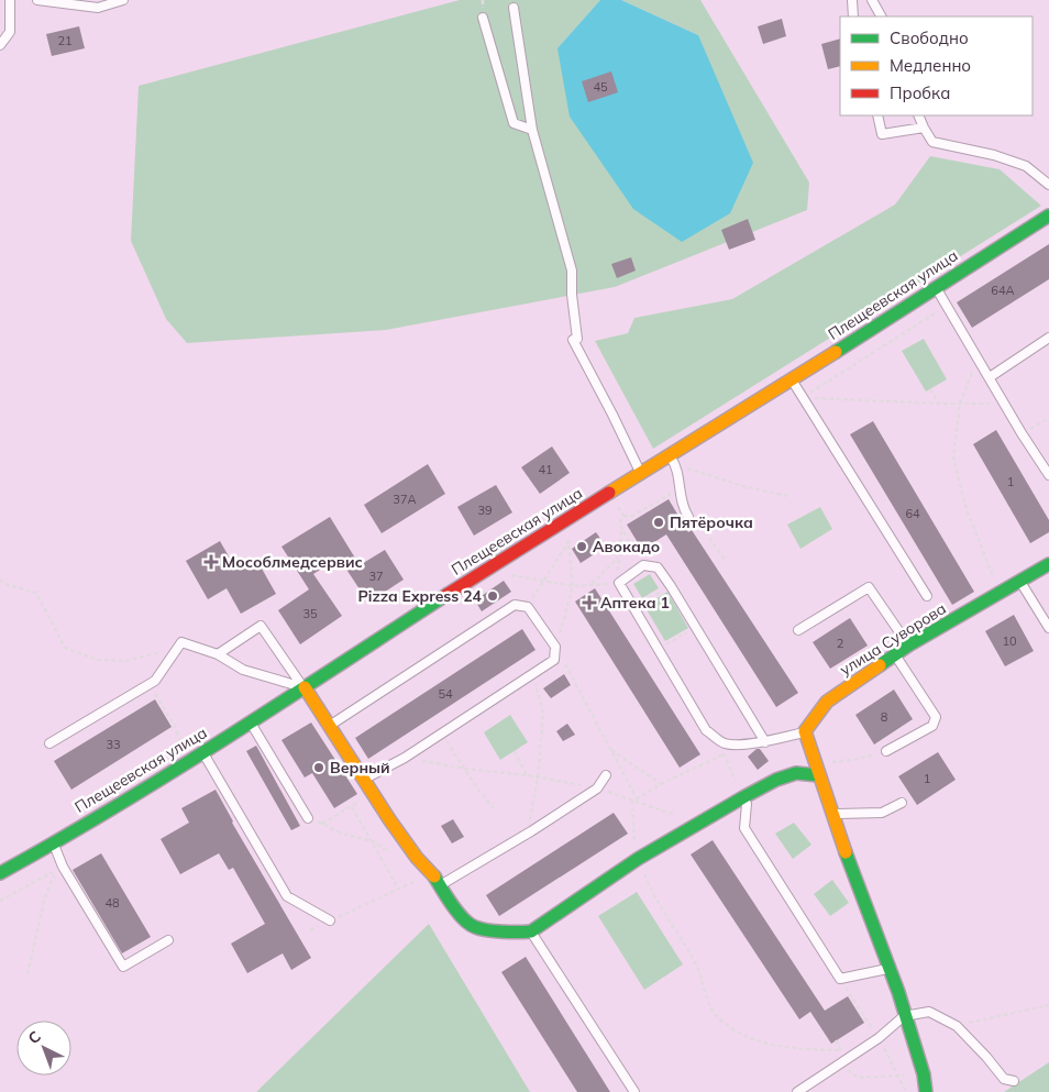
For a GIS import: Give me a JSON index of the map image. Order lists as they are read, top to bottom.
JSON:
{
  "streets": {
    "street": ["Плещеевская улица", "улица Суворова"]
  },
  "places": {
    "other": [
      "Пятёрочка",
      "Авокадо",
      "Pizza Express 24",
      "Верный"
    ],
    "health": ["Мособлмедсервис", "Аптека 1"]
  },
  "house_numbers": [
    "21",
    "45",
    "64А",
    "41",
    "1",
    "37А",
    "39",
    "64",
    "37",
    "35",
    "10",
    "2",
    "54",
    "8",
    "33",
    "1",
    "48"
  ],
  "legend": ["Свободно", "Медленно", "Пробка"],
  "north": "top left"
}
